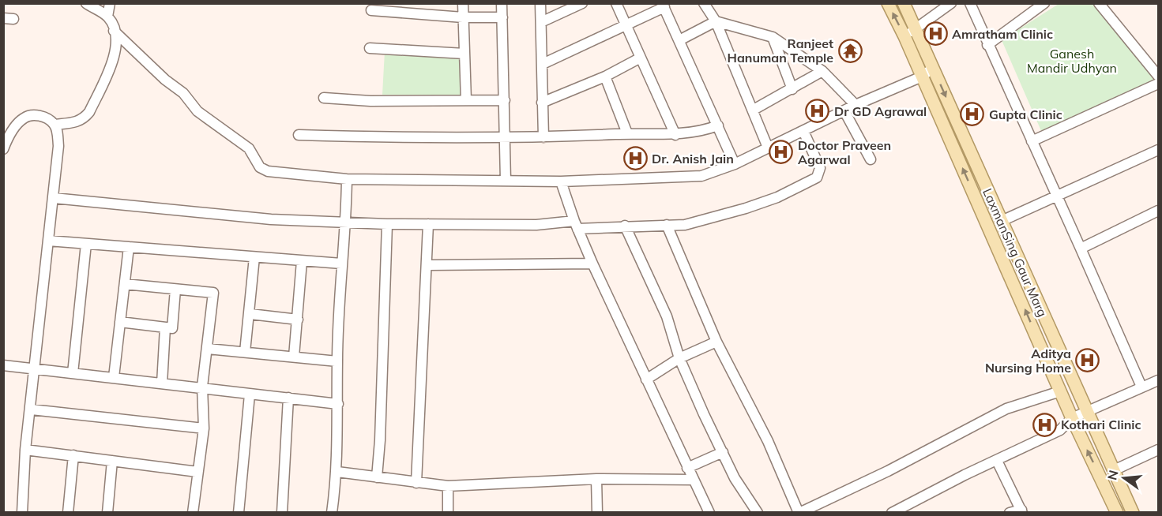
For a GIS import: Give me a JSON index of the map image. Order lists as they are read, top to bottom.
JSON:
{
  "streets": {
    "main road": ["LaxmanSing Gaur Marg"]
  },
  "parks": ["Ganesh Mandir Udhyan"],
  "places": {
    "hospital": [
      "Amratham Clinic",
      "Dr GD Agrawal",
      "Gupta Clinic",
      "Doctor Praveen Agarwal",
      "Dr. Anish Jain",
      "Aditya Nursing Home",
      "Kothari Clinic"
    ],
    "temple": ["Ranjeet Hanuman Temple"]
  },
  "north": "left"
}
